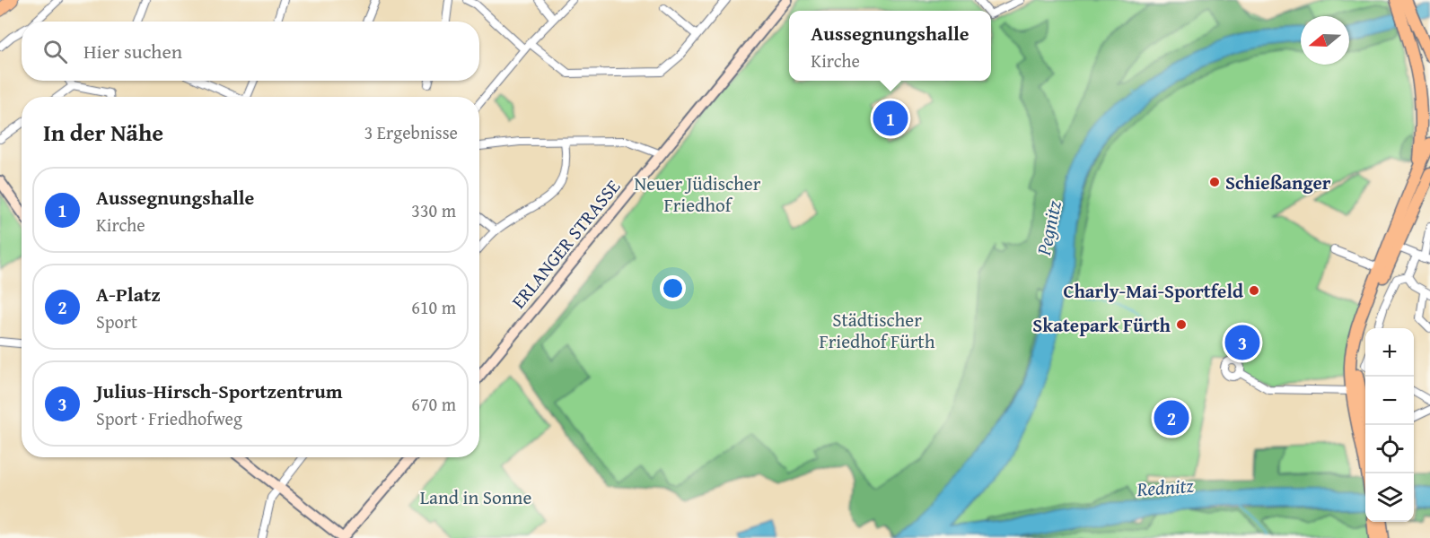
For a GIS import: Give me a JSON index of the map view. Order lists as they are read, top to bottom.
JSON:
{
  "streets": {
    "main road": ["ERLANGER STRASSE"]
  },
  "water": ["Pegnitz", "Rednitz"],
  "parks": ["Neuer Jüdischer Friedhof", "Städtischer Friedhof Fürth", "Land in Sonne"],
  "places": ["Schießanger", "Charly-Mai-Sportfeld", "Skatepark Fürth"],
  "north": "left",
  "page": {
    "popup": ["Aussegnungshalle", "Kirche"],
    "search": "Hier suchen",
    "heading": ["In der Nähe", "3 Ergebnisse"],
    "pins": ["1", "3", "2"],
    "list": [
      {
        "mark": "1",
        "name": "Aussegnungshalle",
        "note": "Kirche",
        "value": "330 m"
      },
      {
        "mark": "2",
        "name": "A-Platz",
        "note": "Sport",
        "value": "610 m"
      },
      {
        "mark": "3",
        "name": "Julius-Hirsch-Sportzentrum",
        "note": "Sport · Friedhofweg",
        "value": "670 m"
      }
    ],
    "map_buttons": ["+", "−"]
  }
}
